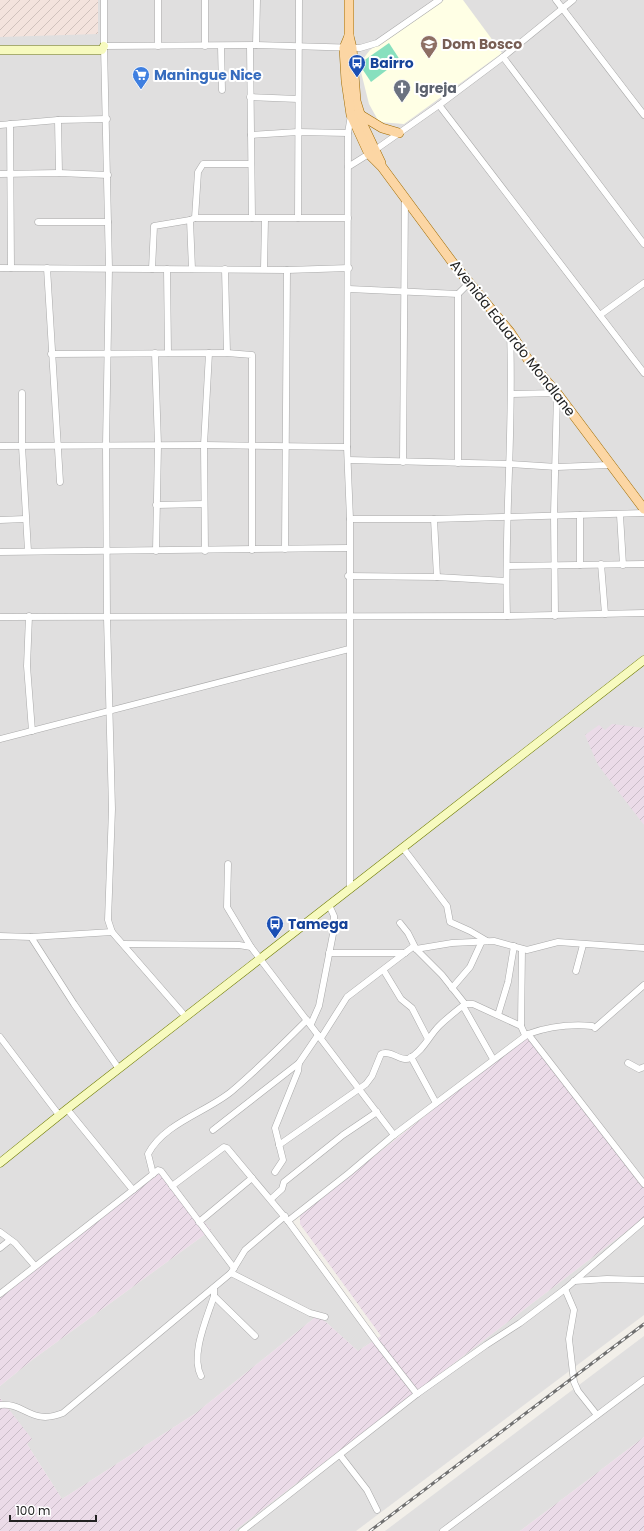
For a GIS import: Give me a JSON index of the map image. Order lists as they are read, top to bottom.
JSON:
{
  "streets": {
    "main road": ["Avenida Eduardo Mondlane"]
  },
  "places": {
    "school or university": ["Dom Bosco"],
    "bus stop": ["Bairro", "Tamega"],
    "supermarket": ["Maningue Nice"],
    "church": ["Igreja"]
  },
  "scale_bar": "100 m"
}
